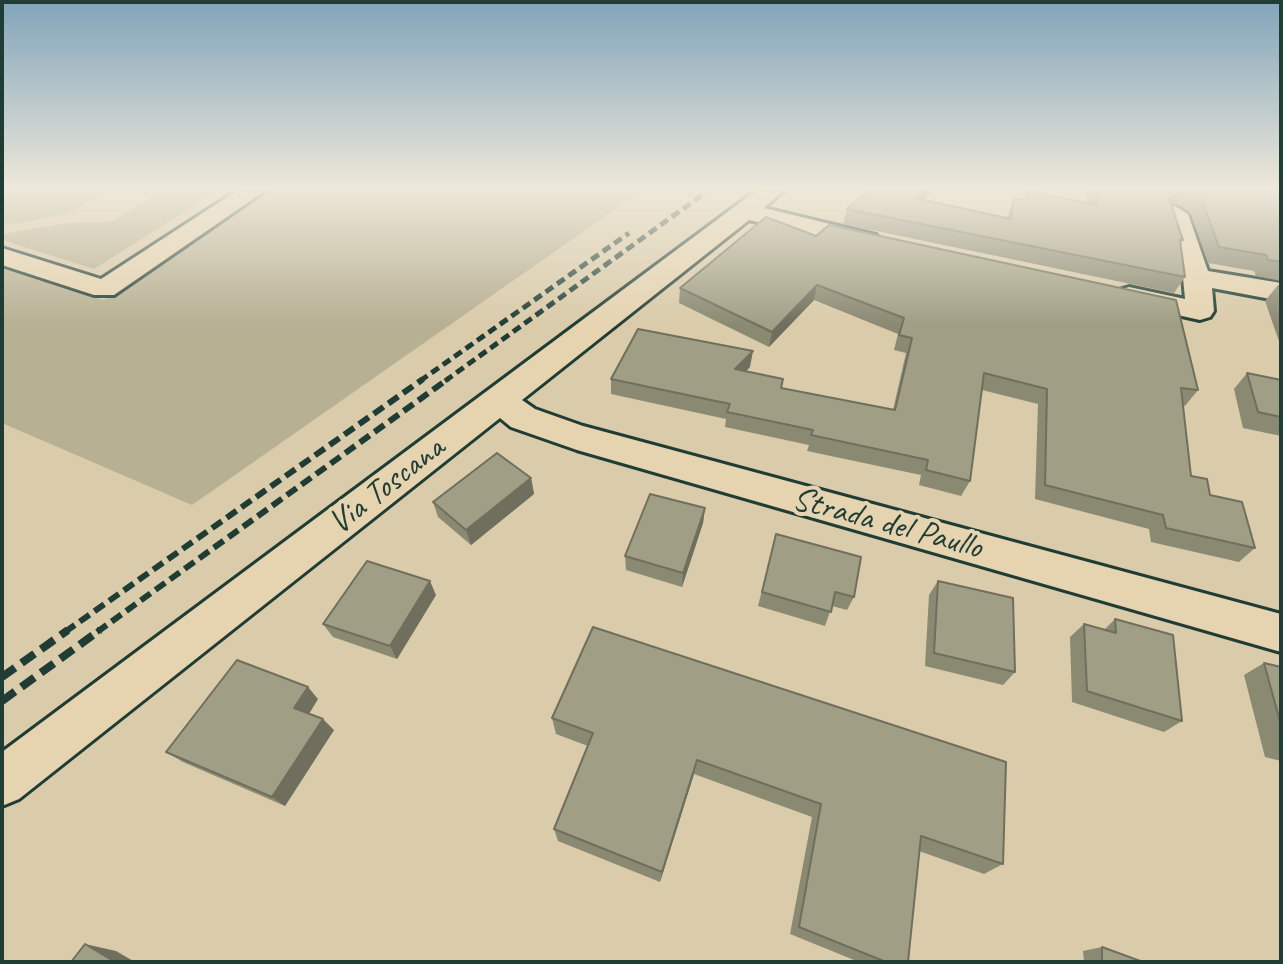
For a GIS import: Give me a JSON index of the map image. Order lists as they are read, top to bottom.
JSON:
{
  "streets": {
    "street": ["Via Toscana", "Strada del Paullo"]
  },
  "crossings": [
    ["Via Toscana", "Strada del Paullo"]
  ]
}
